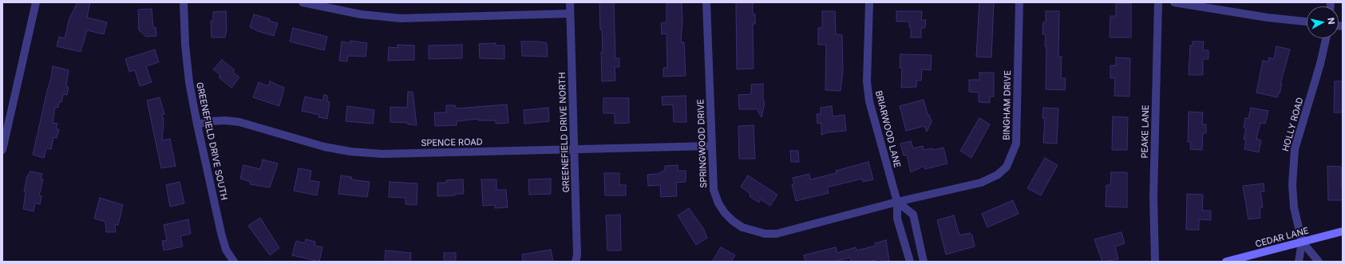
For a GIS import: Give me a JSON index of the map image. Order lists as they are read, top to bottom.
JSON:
{
  "streets": {
    "main road": ["CEDAR LANE"],
    "street": [
      "BINGHAM DRIVE",
      "HOLLY ROAD",
      "BRIARWOOD LANE",
      "PEAKE LANE",
      "GREENEFIELD DRIVE NORTH",
      "GREENEFIELD DRIVE SOUTH",
      "SPENCE ROAD",
      "SPRINGWOOD DRIVE"
    ]
  },
  "crossings": [
    ["BINGHAM DRIVE", "BRIARWOOD LANE"],
    ["BINGHAM DRIVE", "SPRINGWOOD DRIVE"],
    ["HOLLY ROAD", "CEDAR LANE"],
    ["BRIARWOOD LANE", "SPRINGWOOD DRIVE"],
    ["GREENEFIELD DRIVE NORTH", "SPENCE ROAD"],
    ["GREENEFIELD DRIVE SOUTH", "SPENCE ROAD"],
    ["SPENCE ROAD", "SPRINGWOOD DRIVE"]
  ],
  "north": "right"
}
